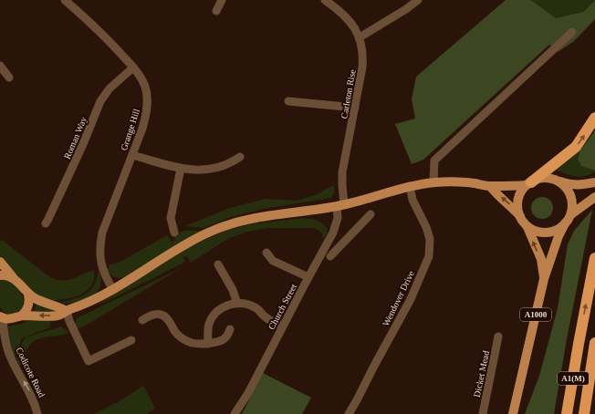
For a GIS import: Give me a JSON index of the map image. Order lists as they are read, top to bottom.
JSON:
{
  "streets": {
    "highway": ["A1(M)"],
    "main road": ["A1000"],
    "street": [
      "Carleton Rise",
      "Grange Hill",
      "Roman Way",
      "Wendover Drive",
      "Church Street",
      "Codicote Road",
      "Dicket Mead"
    ]
  },
  "crossings": [
    ["Carleton Rise", "Church Street"],
    ["Grange Hill", "Roman Way"]
  ],
  "one_way": ["Codicote Road"]
}
